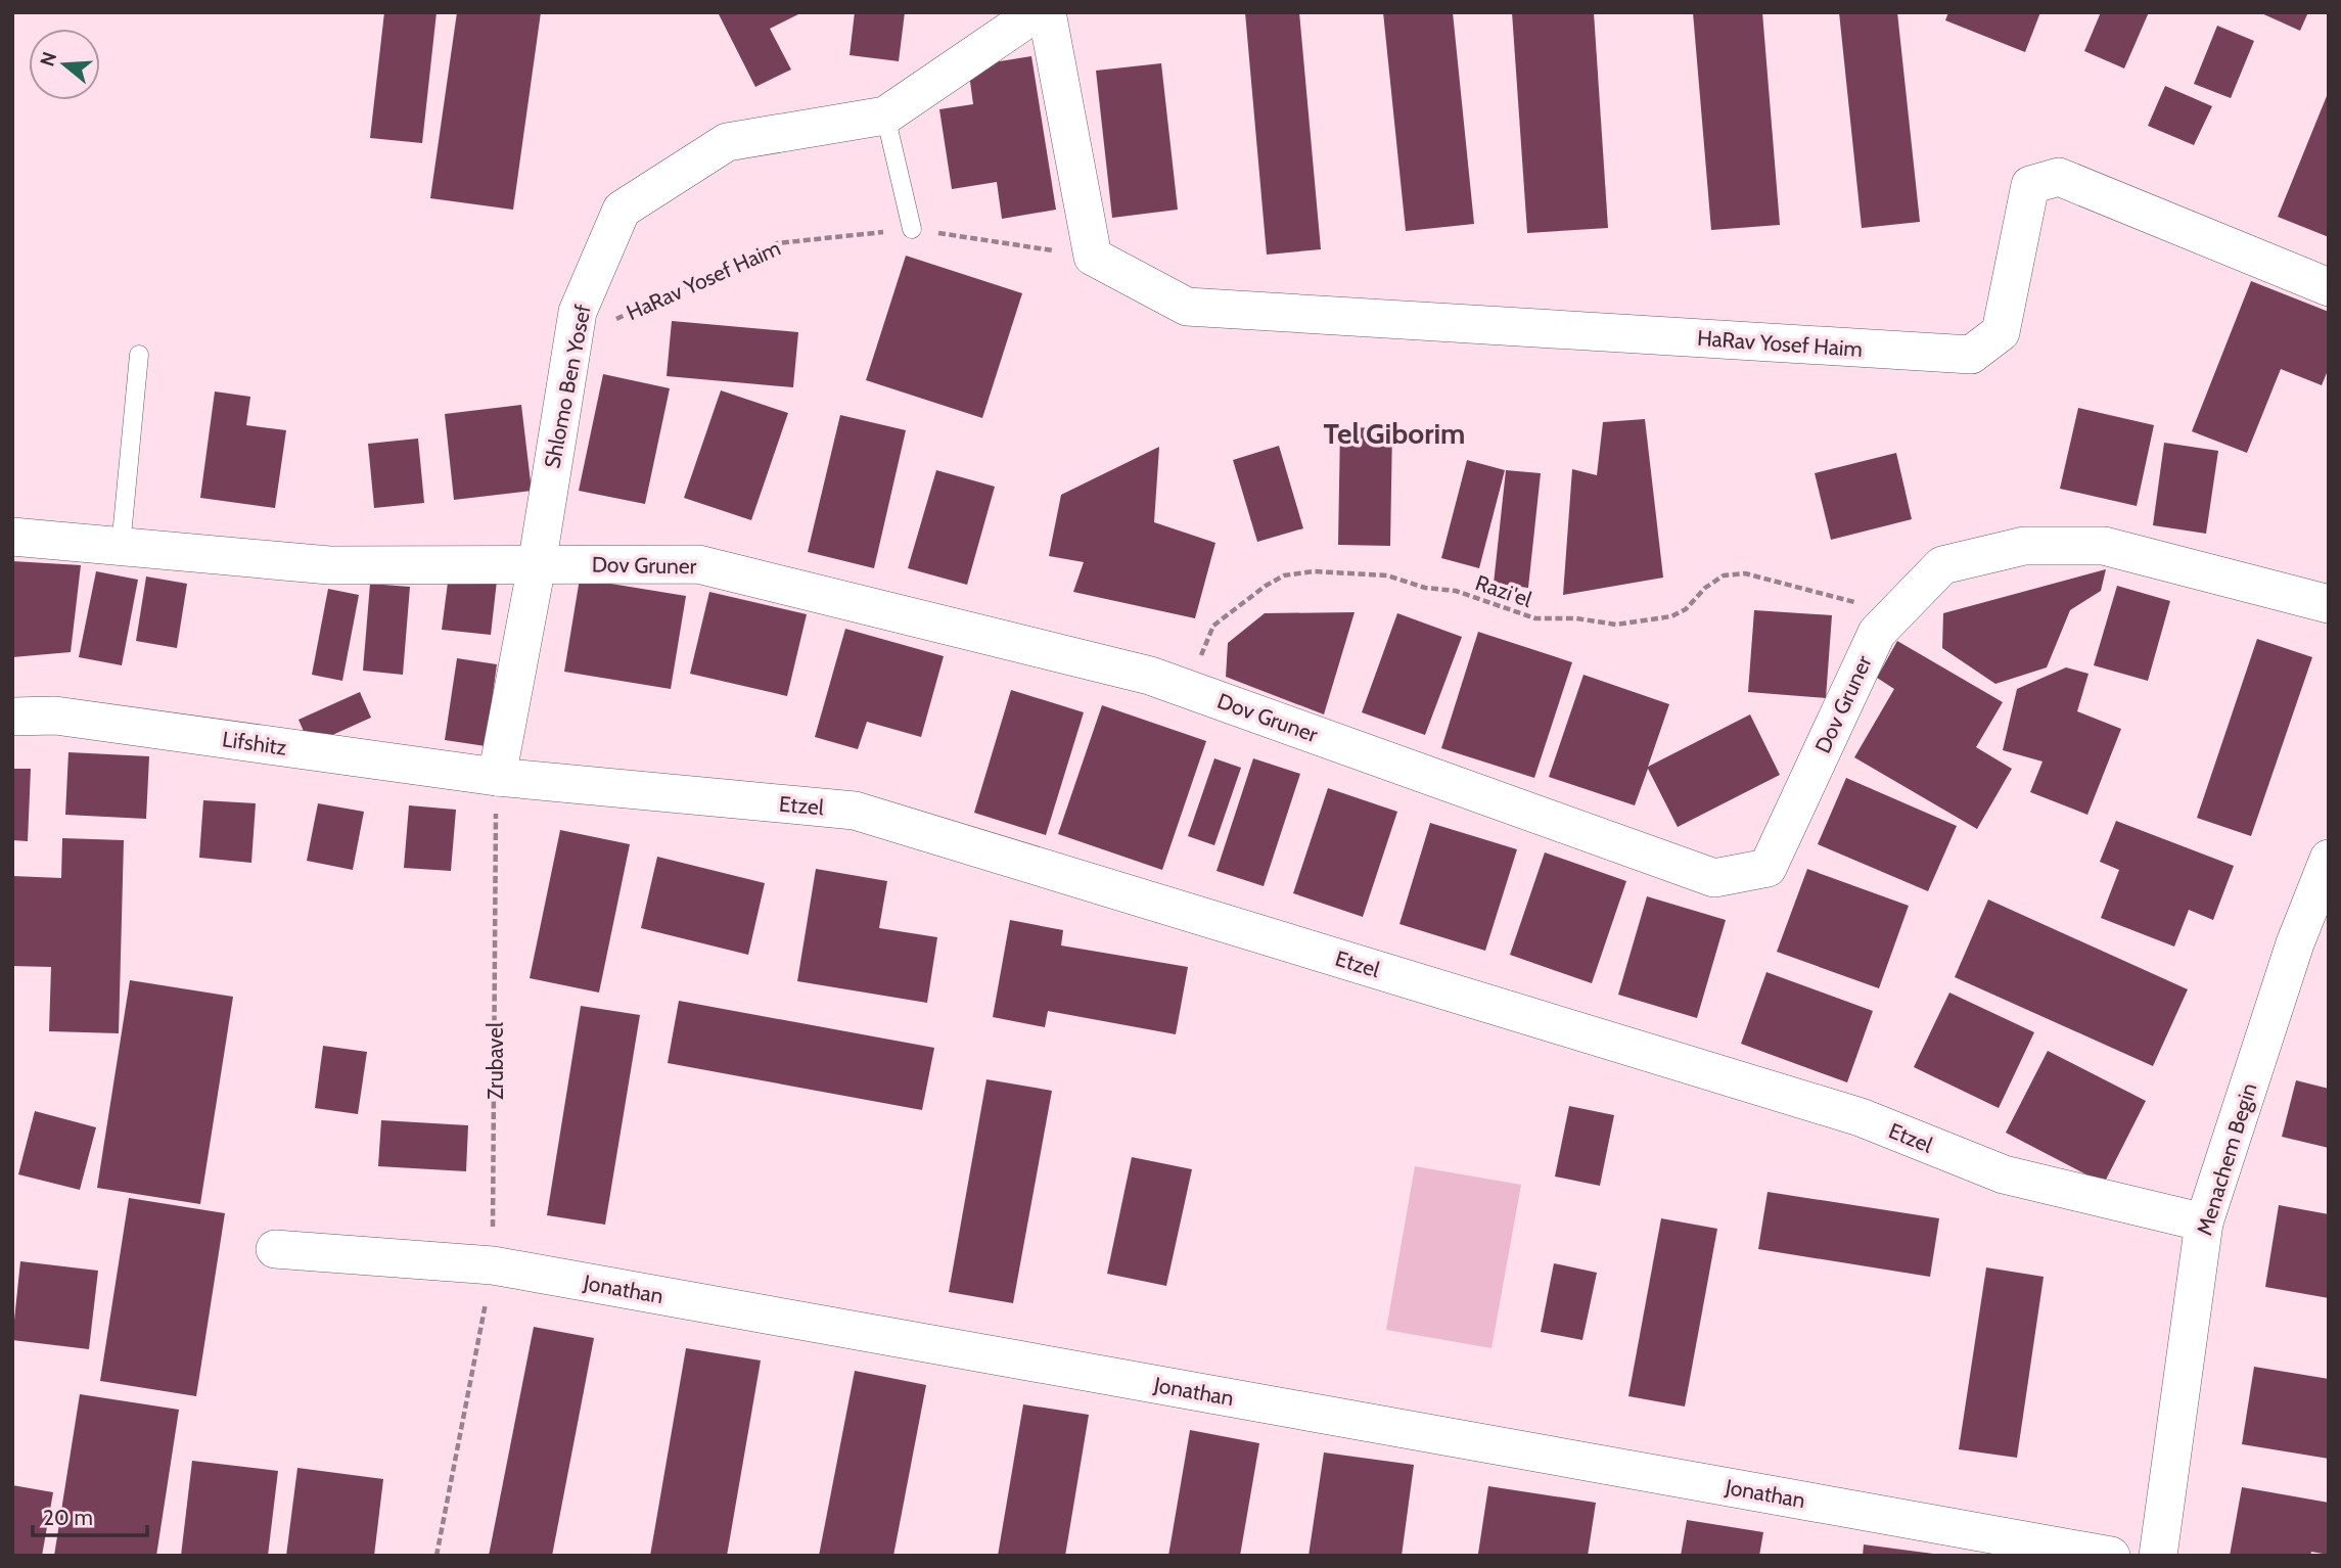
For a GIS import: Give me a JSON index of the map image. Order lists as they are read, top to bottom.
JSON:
{
  "streets": {
    "street": [
      "HaRav Yosef Haim",
      "Shlomo Ben Yosef",
      "Dov Gruner",
      "Lifshitz",
      "Etzel",
      "Menachem Begin",
      "Jonathan"
    ],
    "path": ["Razi'el", "Zrubavel"]
  },
  "crossings": [
    ["HaRav Yosef Haim", "Shlomo Ben Yosef"],
    ["Shlomo Ben Yosef", "Dov Gruner"],
    ["Dov Gruner", "Razi'el"],
    ["Lifshitz", "Etzel"],
    ["Lifshitz", "Zrubavel"],
    ["Etzel", "Zrubavel"],
    ["Etzel", "Menachem Begin"],
    ["Zrubavel", "Jonathan"]
  ],
  "districts": ["Tel Giborim"],
  "scale_bar": "20 m",
  "north": "left"
}
